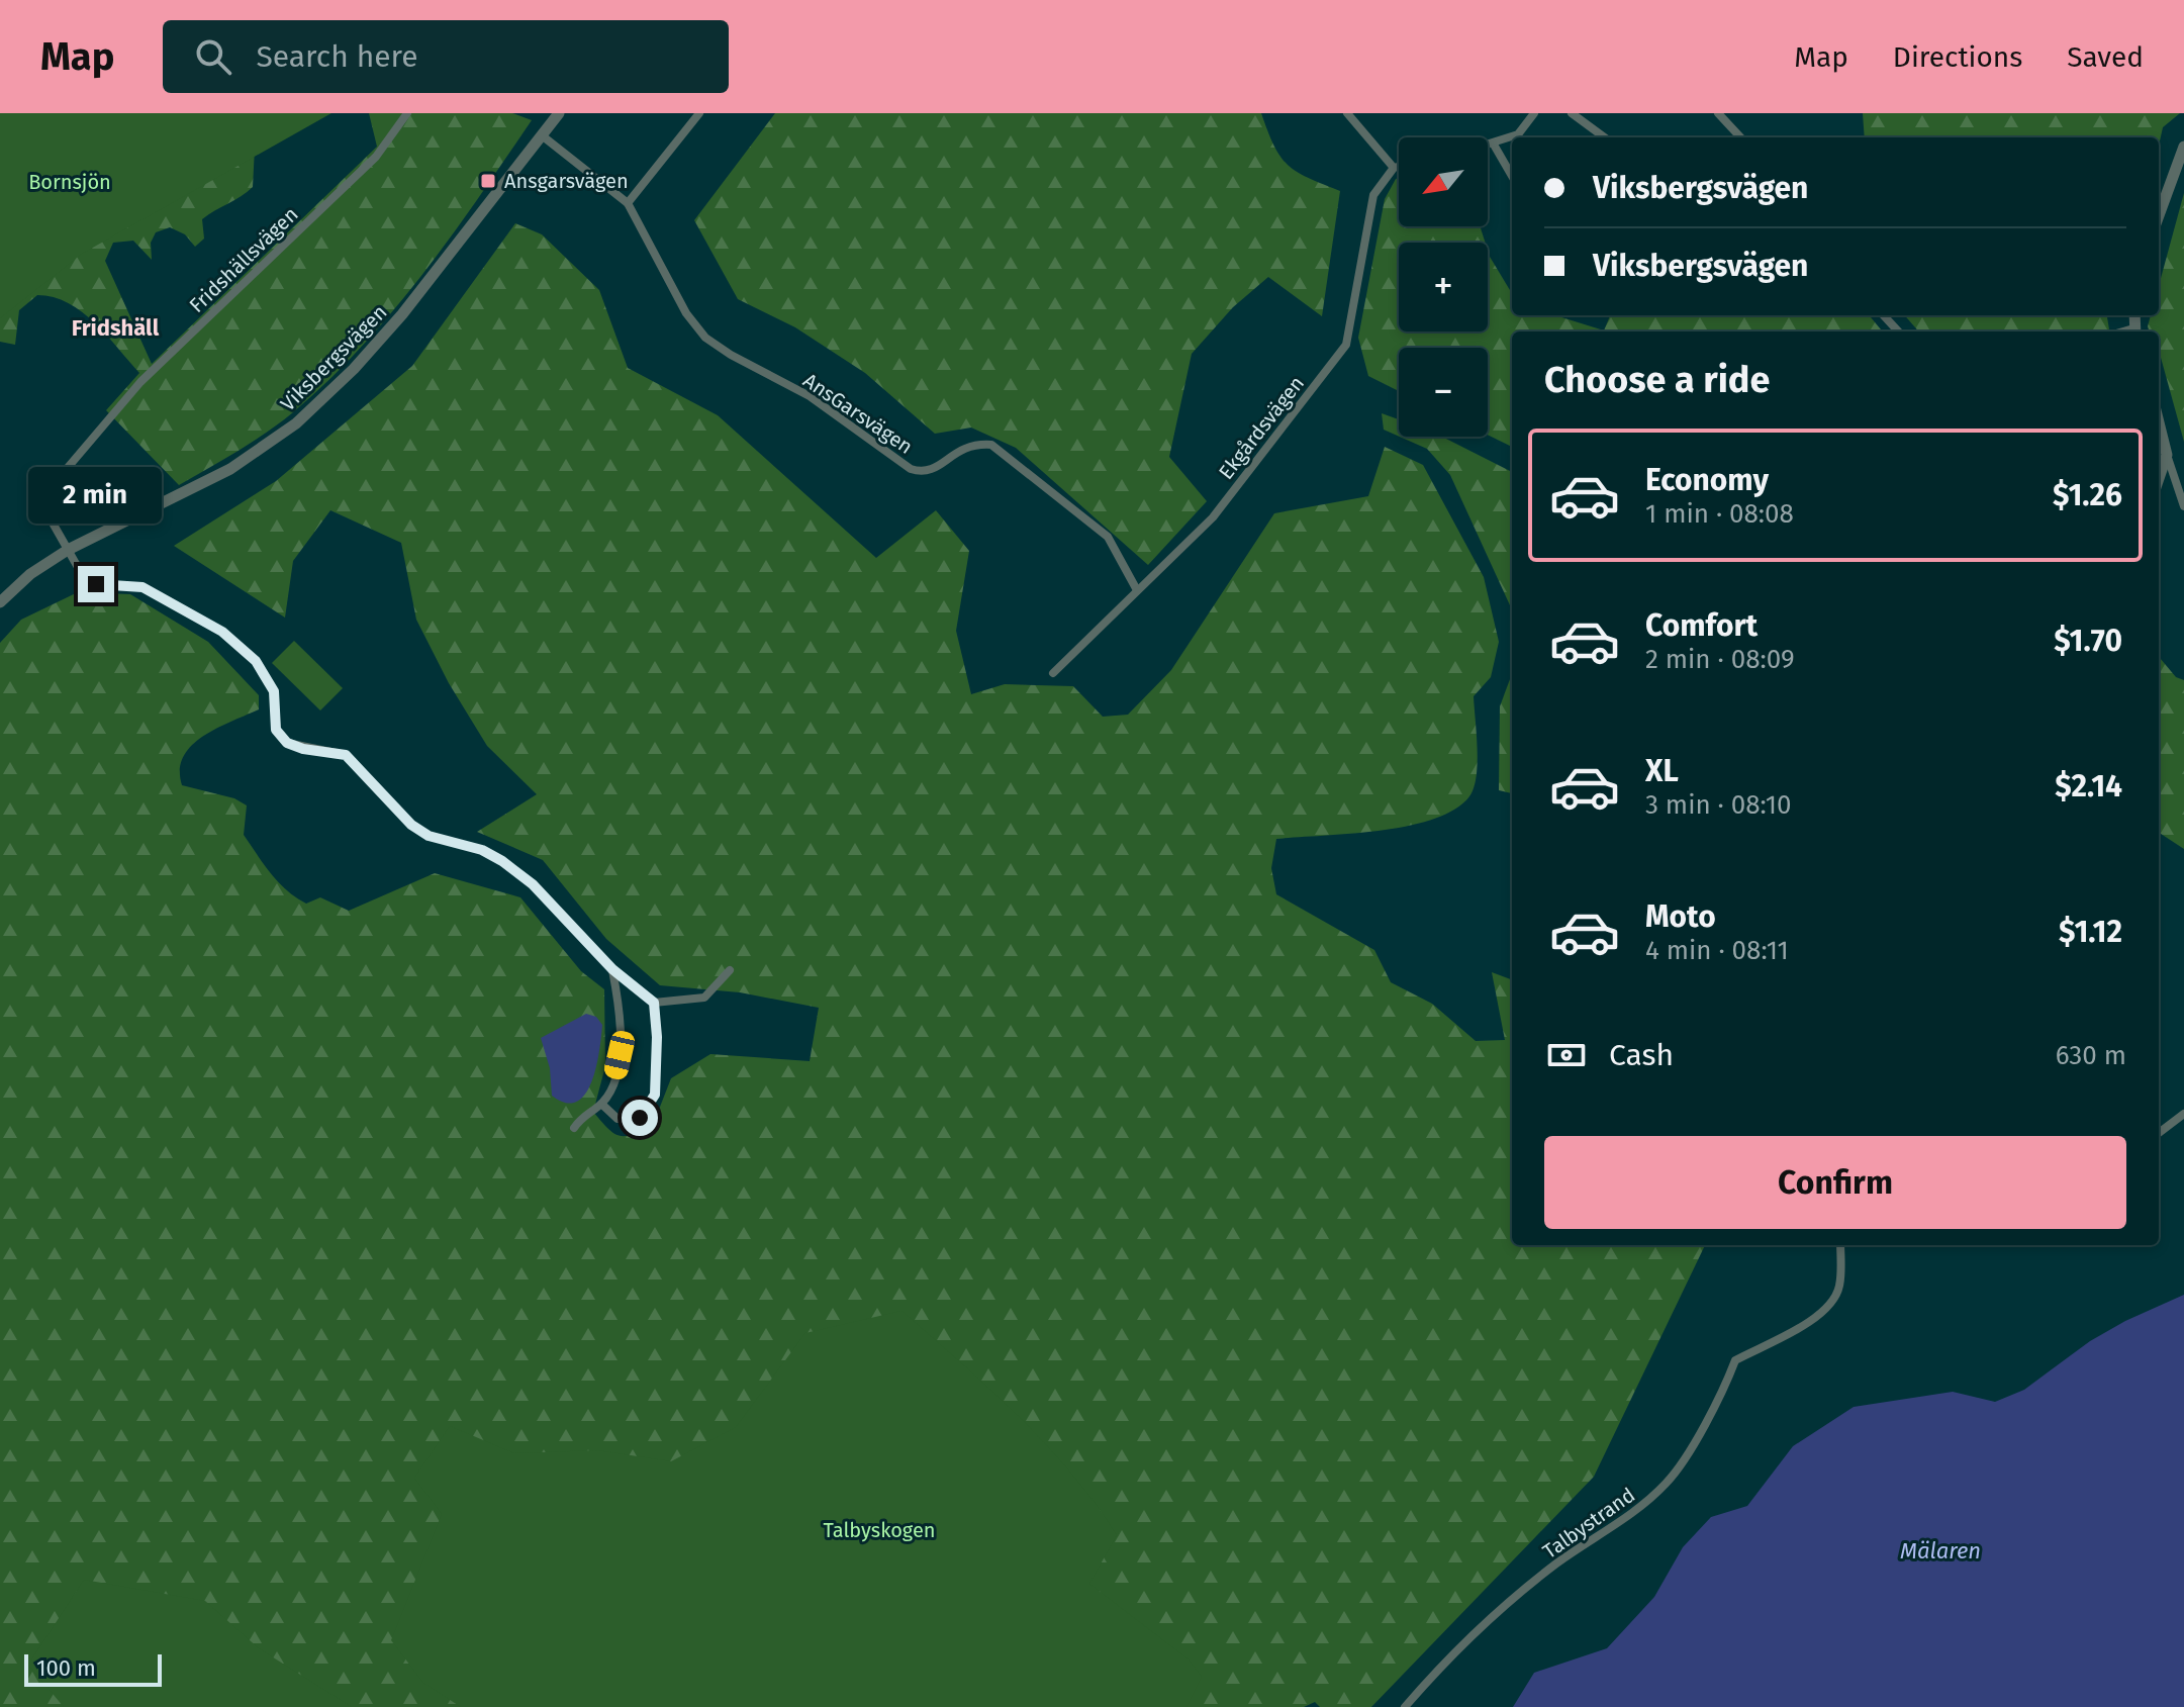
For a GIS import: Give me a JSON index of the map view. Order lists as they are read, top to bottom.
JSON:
{
  "streets": {
    "street": [
      "Fridshällsvägen",
      "Viksbergsvägen",
      "AnsGarsvägen",
      "Ekgårdsvägen",
      "Talbystrand"
    ]
  },
  "crossings": [
    ["Fridshällsvägen", "Viksbergsvägen"],
    ["Viksbergsvägen", "AnsGarsvägen"],
    ["AnsGarsvägen", "Ekgårdsvägen"]
  ],
  "districts": ["Fridshäll"],
  "water": ["Mälaren"],
  "parks": ["Bornsjön", "Talbyskogen"],
  "places": {
    "transit": ["Ansgarsvägen"]
  },
  "scale_bar": "100 m",
  "north": "bottom left",
  "page": {
    "header": "Map",
    "search": "Search here",
    "nav": ["Map", "Directions", "Saved"],
    "map_buttons": ["+", "−"],
    "banner": ["Viksbergsvägen", "Viksbergsvägen"],
    "heading": "Choose a ride",
    "list": [
      {
        "name": "Economy",
        "note": "1 min · 08:08",
        "value": "$1.26"
      },
      {
        "name": "Comfort",
        "note": "2 min · 08:09",
        "value": "$1.70"
      },
      {
        "name": "XL",
        "note": "3 min · 08:10",
        "value": "$2.14"
      },
      {
        "name": "Moto",
        "note": "4 min · 08:11",
        "value": "$1.12"
      }
    ],
    "bubble": "2 min",
    "pay": ["Cash", "630 m"],
    "buttons": "Confirm",
    "scale": "100 m"
  }
}
